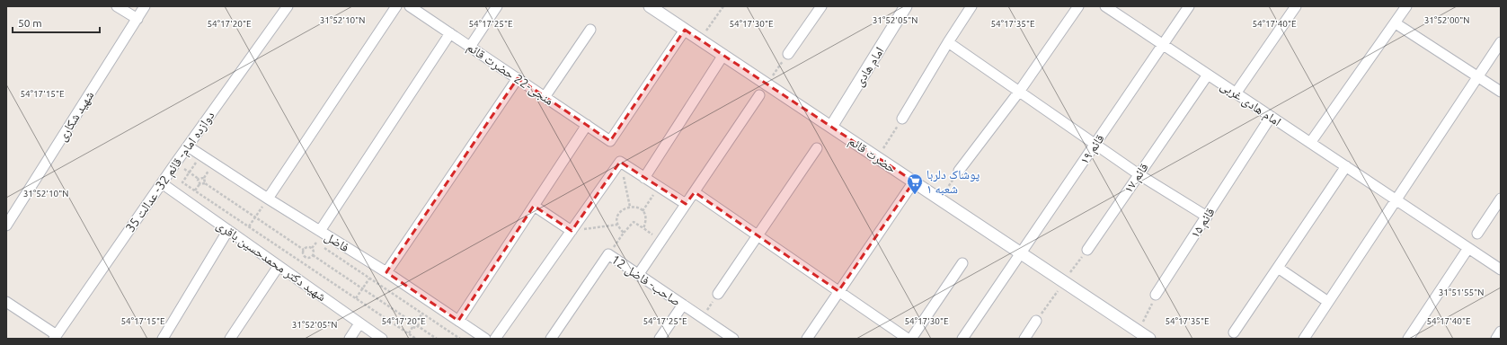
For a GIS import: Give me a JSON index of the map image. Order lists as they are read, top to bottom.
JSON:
{
  "streets": {
    "street": [
      "امام هادی",
      "منجی-22 حضرت قائم",
      "امام هادی غربی",
      "شهید شکاری",
      "قائم ۱۹",
      "حضرت قائم",
      "دوازده امام- قائم 32- عدالت 35",
      "قائم ۱۷",
      "قائم ۱۵",
      "فاضل",
      "شهید دکتر محمدحسین باقری",
      "صاحب- فاضل 12"
    ]
  },
  "crossings": [
    ["امام هادی", "حضرت قائم"],
    ["منجی-22 حضرت قائم", "حضرت قائم"],
    ["امام هادی غربی", "قائم ۱۹"],
    ["امام هادی غربی", "قائم ۱۷"],
    ["امام هادی غربی", "قائم ۱۵"],
    ["قائم ۱۹", "حضرت قائم"],
    ["دوازده امام- قائم 32- عدالت 35", "فاضل"],
    ["دوازده امام- قائم 32- عدالت 35", "شهید دکتر محمدحسین باقری"]
  ],
  "places": {
    "supermarket": ["پوشاک دلربا شعبه ۱"]
  },
  "scale_bar": "50 m",
  "coordinates": [
    "31°52'10\"N",
    "31°52'05\"N",
    "31°52'00\"N",
    "54°17'20\"E",
    "54°17'25\"E",
    "54°17'30\"E",
    "54°17'35\"E",
    "54°17'40\"E",
    "54°17'15\"E",
    "31°51'55\"N"
  ]
}
